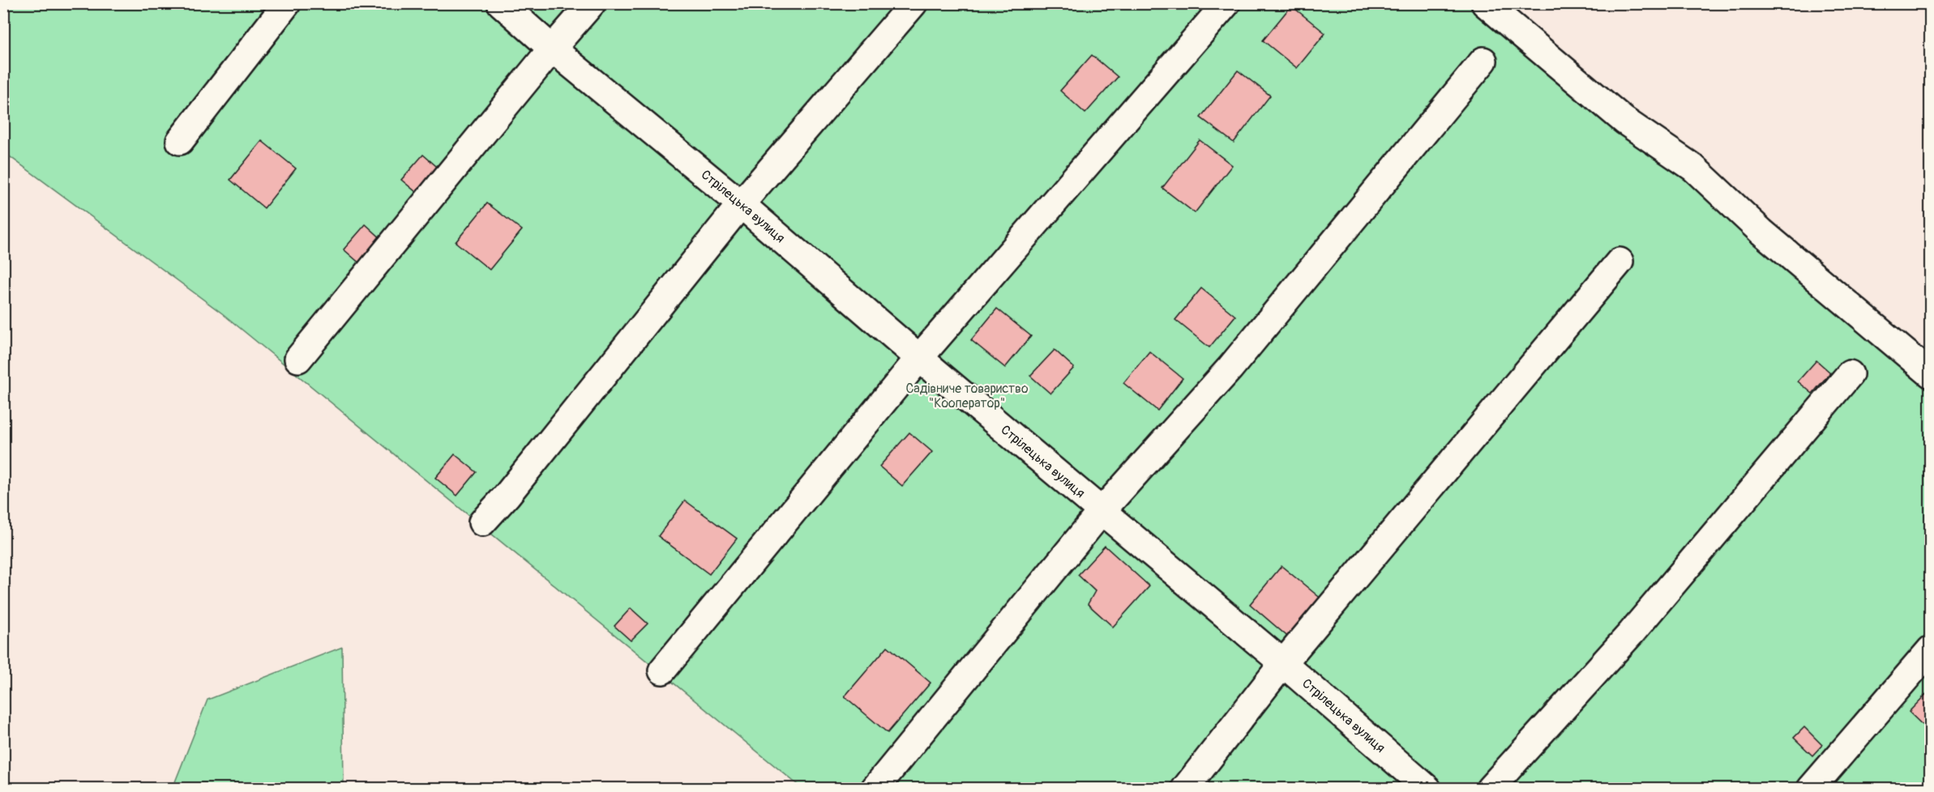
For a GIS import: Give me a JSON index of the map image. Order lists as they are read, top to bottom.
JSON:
{
  "streets": {
    "street": ["Стрілецька вулиця"]
  },
  "parks": ["Садівниче товариство \"Кооператор\""]
}
